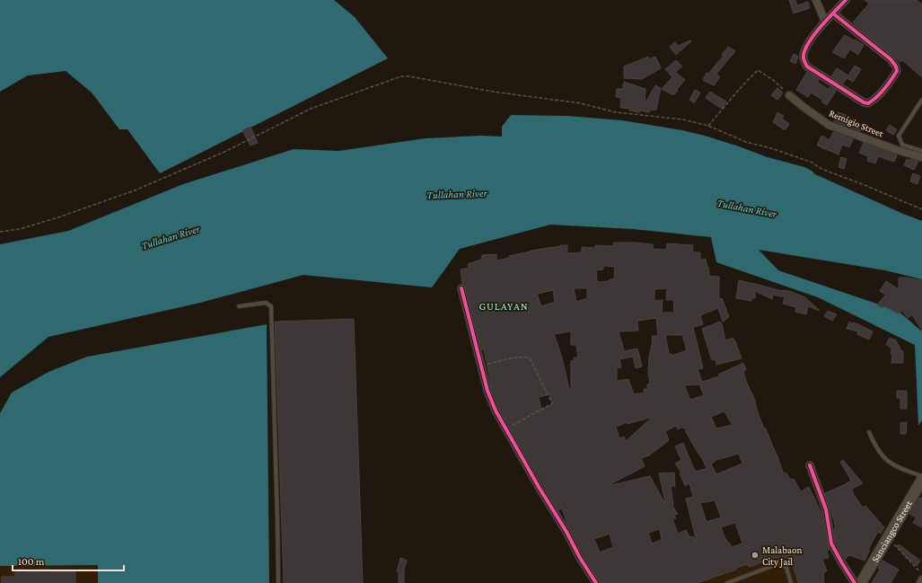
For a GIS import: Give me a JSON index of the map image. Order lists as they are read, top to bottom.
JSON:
{
  "streets": {
    "main road": ["Sanciangco Street"],
    "street": ["Remigio Street"]
  },
  "districts": ["GULAYAN"],
  "water": ["Tullahan River"],
  "places": ["Malabaon City Jail"],
  "scale_bar": "100 m"
}
